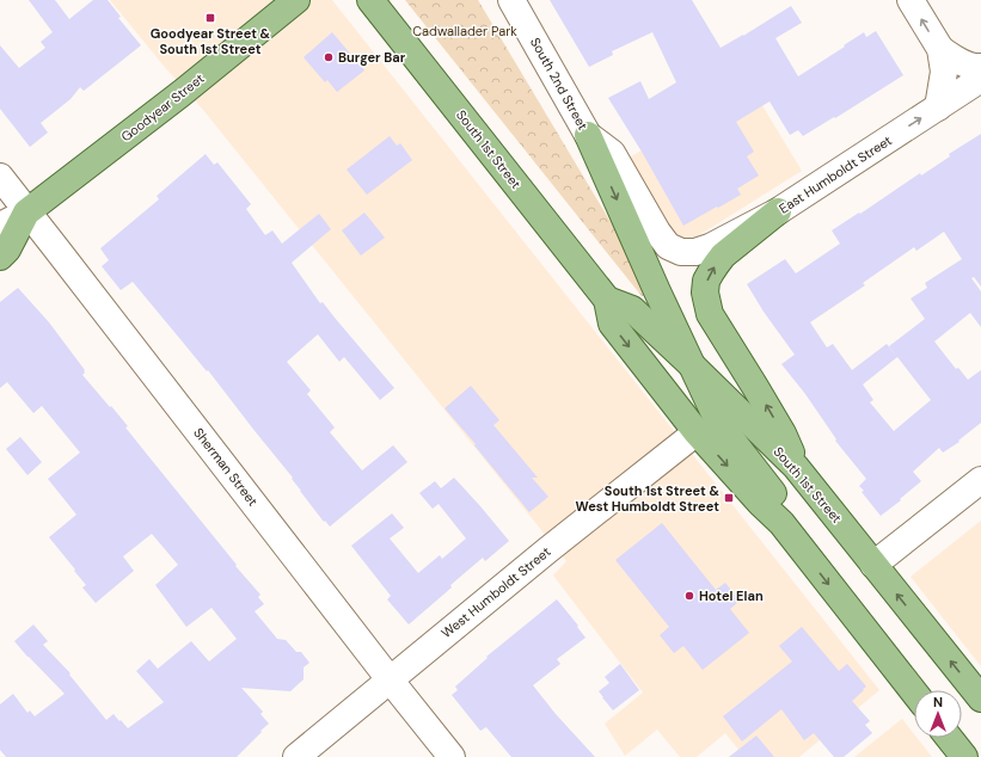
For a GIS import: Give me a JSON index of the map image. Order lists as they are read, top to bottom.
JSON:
{
  "streets": {
    "main road": ["Goodyear Street", "South 1st Street"],
    "street": [
      "South 2nd Street",
      "East Humboldt Street",
      "Sherman Street",
      "West Humboldt Street"
    ]
  },
  "crossings": [
    ["South 2nd Street", "East Humboldt Street"],
    ["Goodyear Street", "Sherman Street"],
    ["South 1st Street", "West Humboldt Street"],
    ["Sherman Street", "West Humboldt Street"]
  ],
  "one_way": ["East Humboldt Street"],
  "parks": ["Cadwallader Park"],
  "places": {
    "transit": ["Goodyear Street & South 1st Street", "South 1st Street & West Humboldt Street"],
    "other": ["Burger Bar", "Hotel Elan"]
  },
  "north": "top"
}
